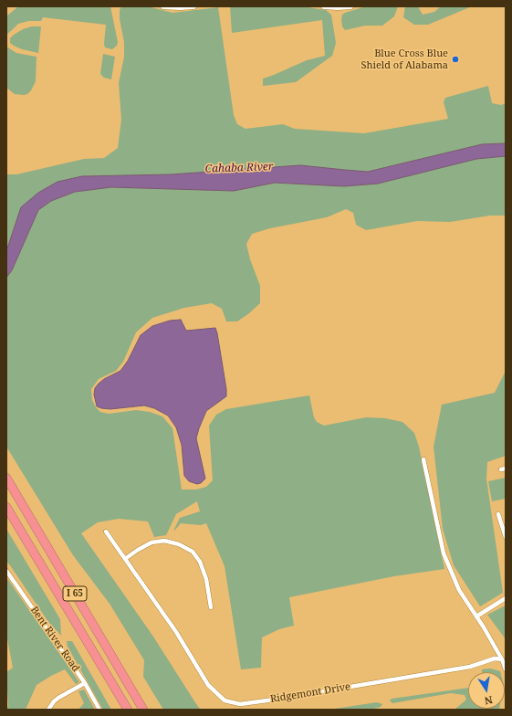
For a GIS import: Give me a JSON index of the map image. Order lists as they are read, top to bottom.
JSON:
{
  "streets": {
    "highway": ["I 65"],
    "street": ["Bent River Road", "Ridgemont Drive"]
  },
  "water": ["Cahaba River"],
  "places": ["Blue Cross Blue Shield of Alabama"],
  "north": "bottom"
}
